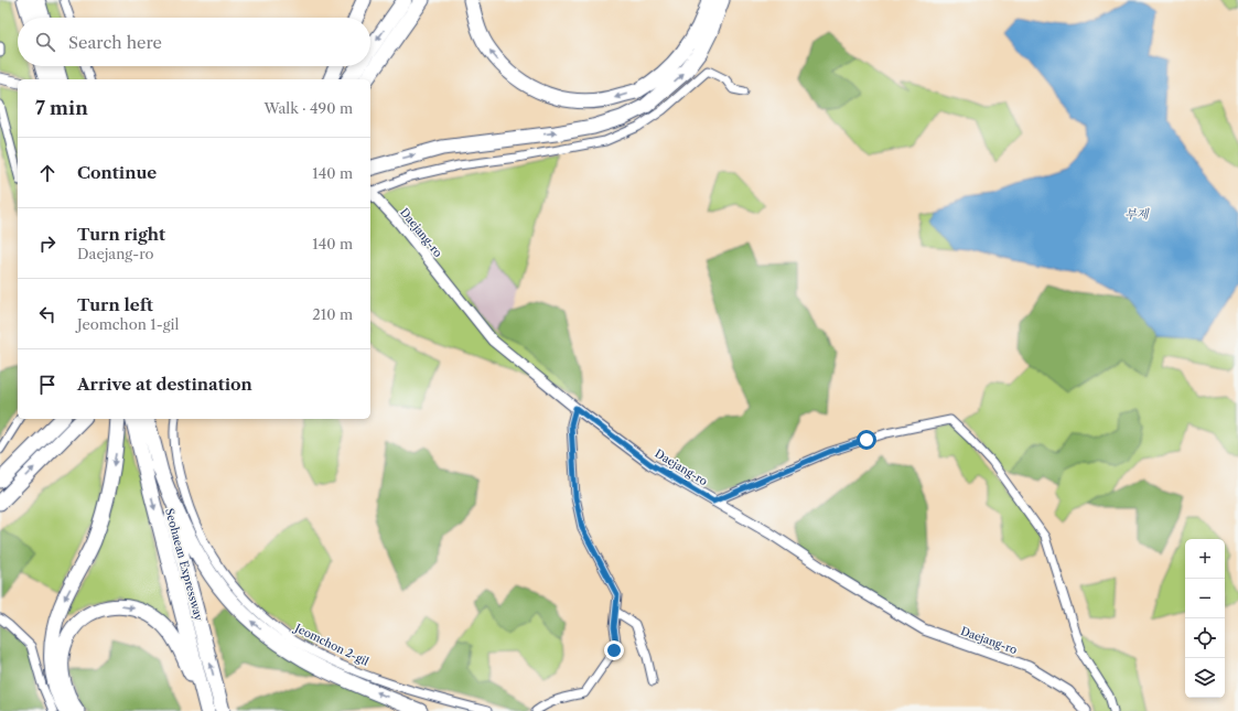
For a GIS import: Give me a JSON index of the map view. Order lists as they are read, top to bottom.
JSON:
{
  "streets": {
    "highway": ["Seohaean Expressway"],
    "street": ["Daejang-ro", "Jeomchon 2-gil"]
  },
  "water": ["부제"],
  "page": {
    "search": "Search here",
    "heading": ["7 min", "Walk · 490 m"],
    "list": [
      ["Continue", "140 m"],
      ["Turn right", "Daejang-ro", "140 m"],
      ["Turn left", "Jeomchon 1-gil", "210 m"],
      "Arrive at destination"
    ],
    "map_buttons": ["+", "−"]
  }
}
